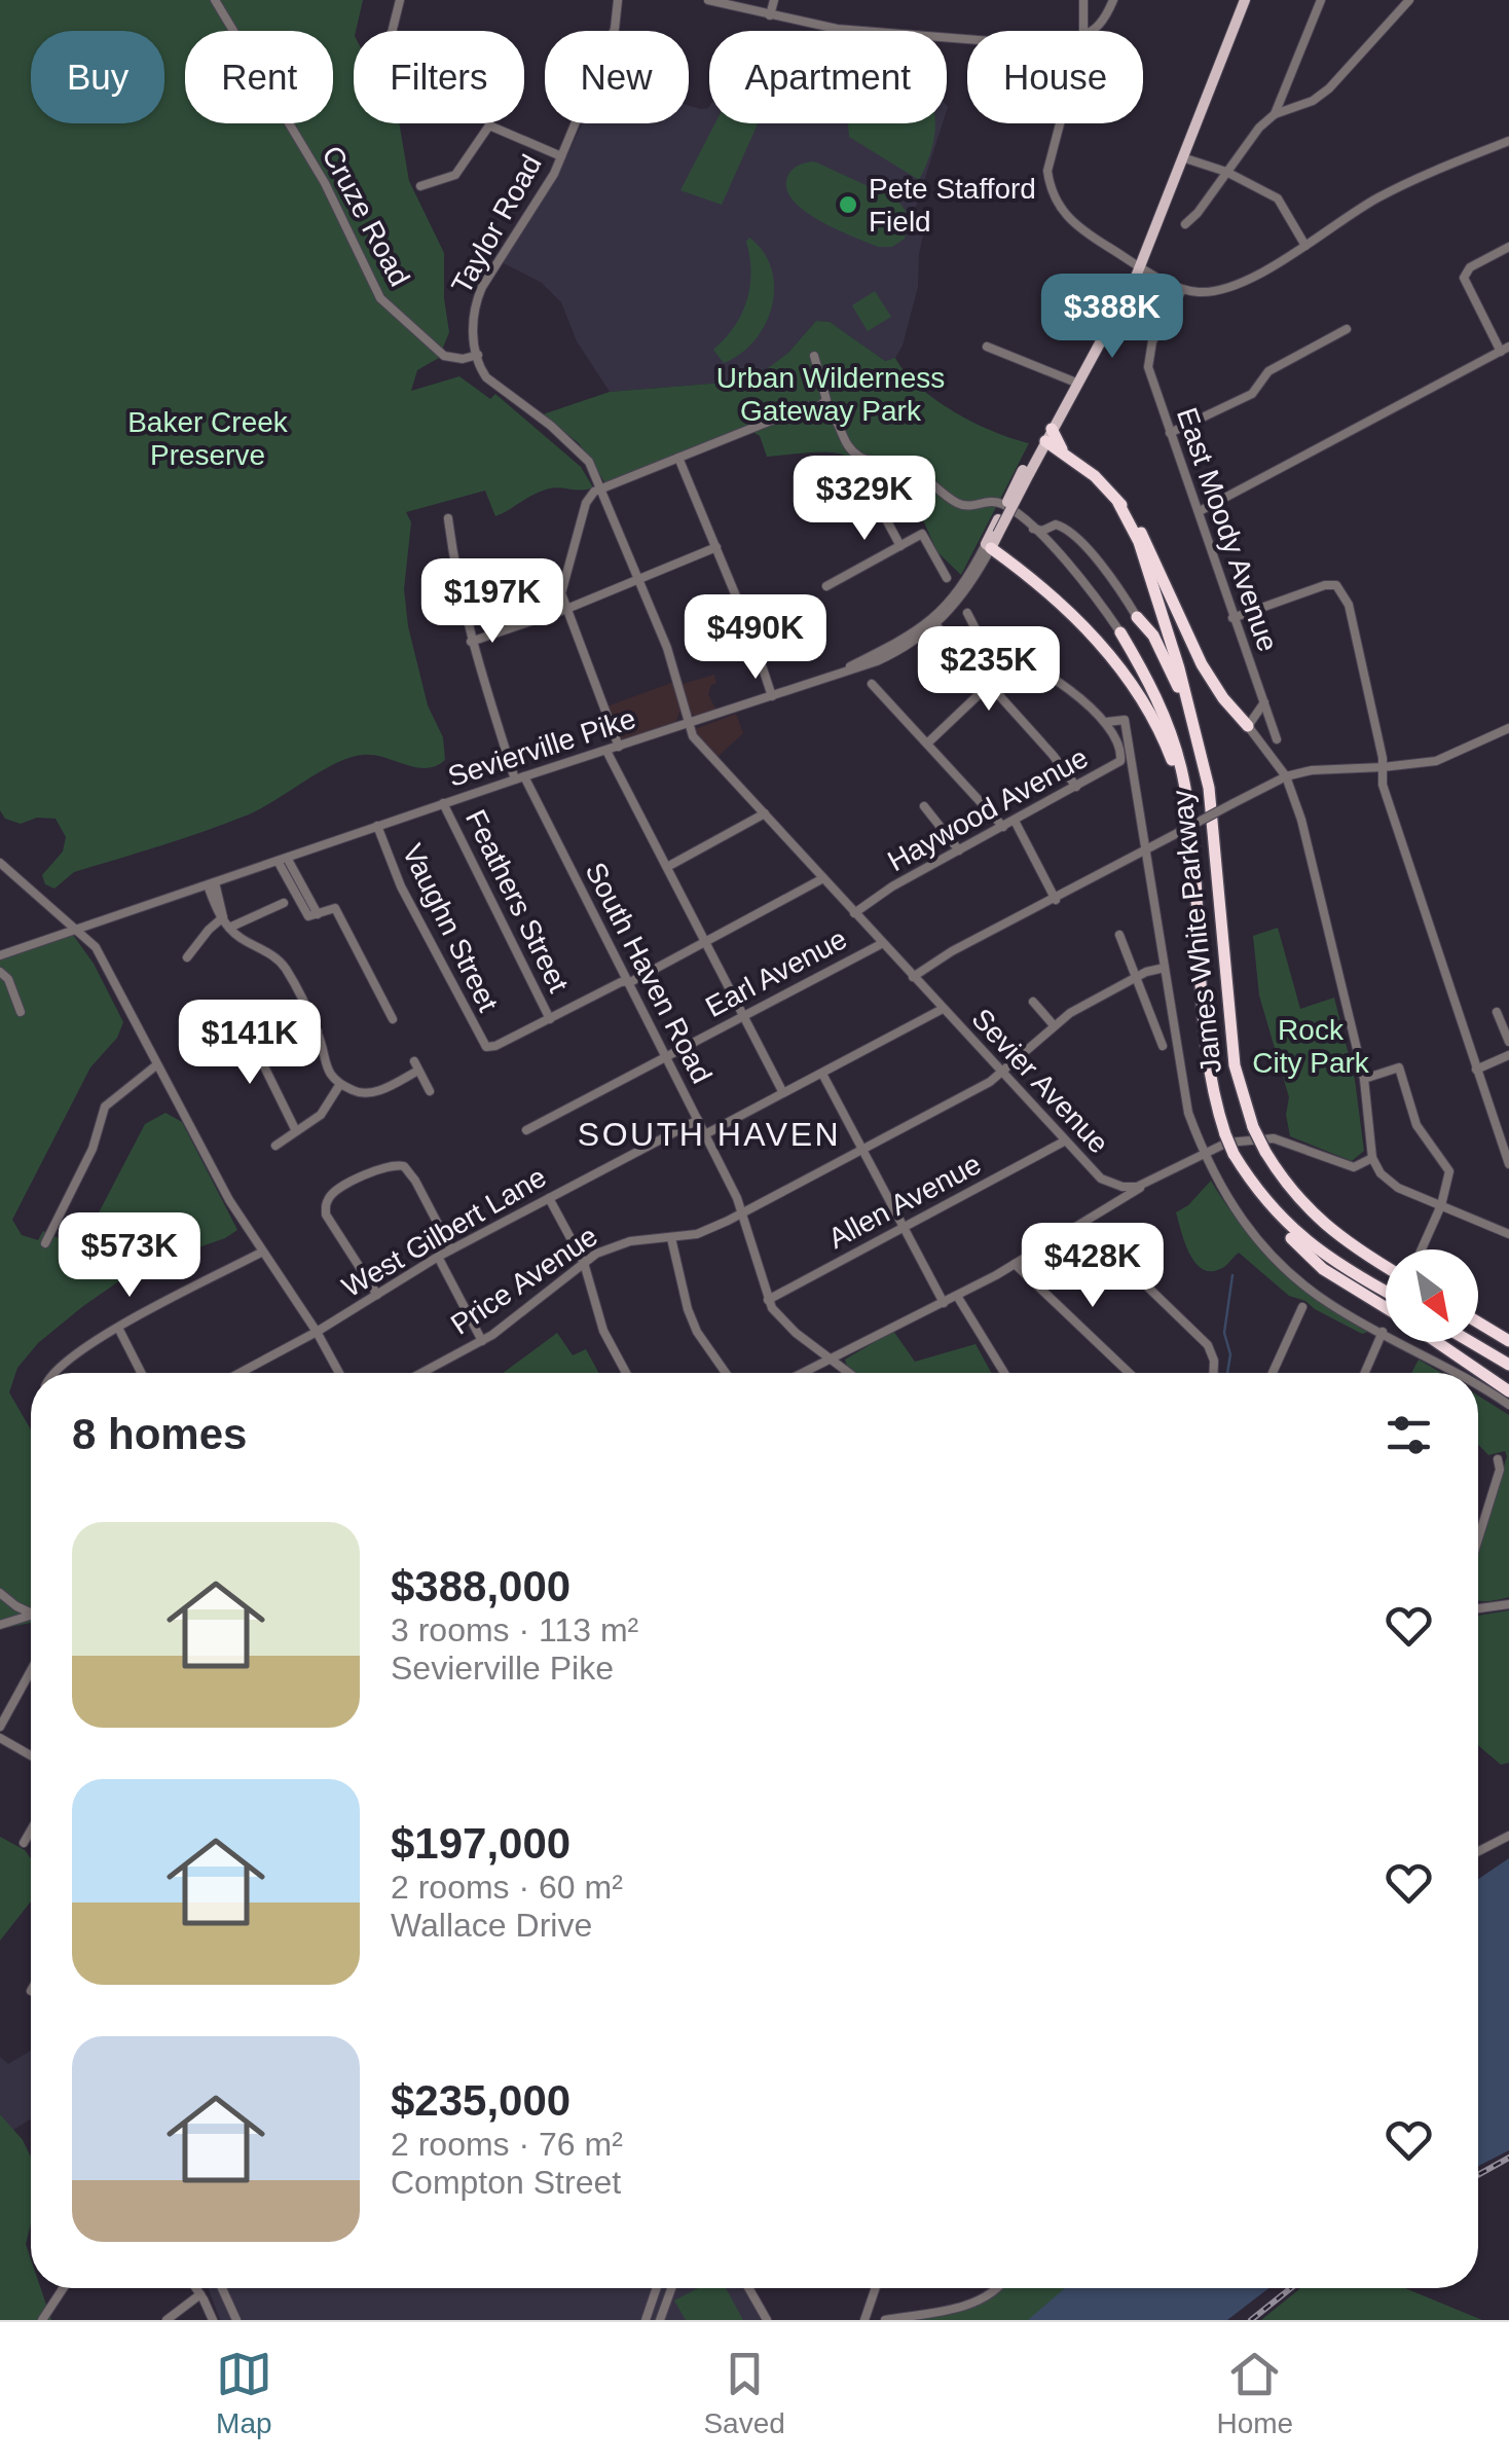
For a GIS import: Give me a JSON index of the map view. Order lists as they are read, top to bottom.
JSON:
{
  "streets": {
    "highway": ["James White Parkway"],
    "main road": ["Sevierville Pike"],
    "street": [
      "Cruze Road",
      "Taylor Road",
      "East Moody Avenue",
      "Haywood Avenue",
      "Feathers Street",
      "Vaughn Street",
      "South Haven Road",
      "Earl Avenue",
      "Sevier Avenue",
      "Allen Avenue",
      "West Gilbert Lane",
      "Price Avenue"
    ]
  },
  "crossings": [
    ["Cruze Road", "Taylor Road"],
    ["Sevierville Pike", "Feathers Street"],
    ["Sevierville Pike", "Vaughn Street"],
    ["Sevierville Pike", "South Haven Road"],
    ["Sevierville Pike", "Sevier Avenue"],
    ["Haywood Avenue", "Sevier Avenue"],
    ["Feathers Street", "Vaughn Street"],
    ["South Haven Road", "Earl Avenue"],
    ["South Haven Road", "Allen Avenue"],
    ["South Haven Road", "West Gilbert Lane"],
    ["South Haven Road", "Price Avenue"],
    ["Earl Avenue", "Sevier Avenue"],
    ["Sevier Avenue", "Allen Avenue"],
    ["Sevier Avenue", "Price Avenue"]
  ],
  "districts": ["SOUTH HAVEN"],
  "parks": ["Urban Wilderness Gateway Park", "Baker Creek Preserve", "Rock City Park"],
  "places": ["Pete Stafford Field"],
  "north": "bottom right",
  "page": {
    "chip": [
      "Buy",
      "Rent",
      "Filters",
      "New",
      "Apartment",
      "House"
    ],
    "price": [
      "$388K",
      "$329K",
      "$197K",
      "$490K",
      "$235K",
      "$141K",
      "$573K",
      "$428K"
    ],
    "heading": "8 homes",
    "list": [
      {
        "name": "$388,000",
        "note": "3 rooms · 113 m² · Sevierville Pike"
      },
      {
        "name": "$197,000",
        "note": "2 rooms · 60 m² · Wallace Drive"
      },
      {
        "name": "$235,000",
        "note": "2 rooms · 76 m² · Compton Street"
      }
    ],
    "tabs": ["Map", "Saved", "Home"]
  }
}
